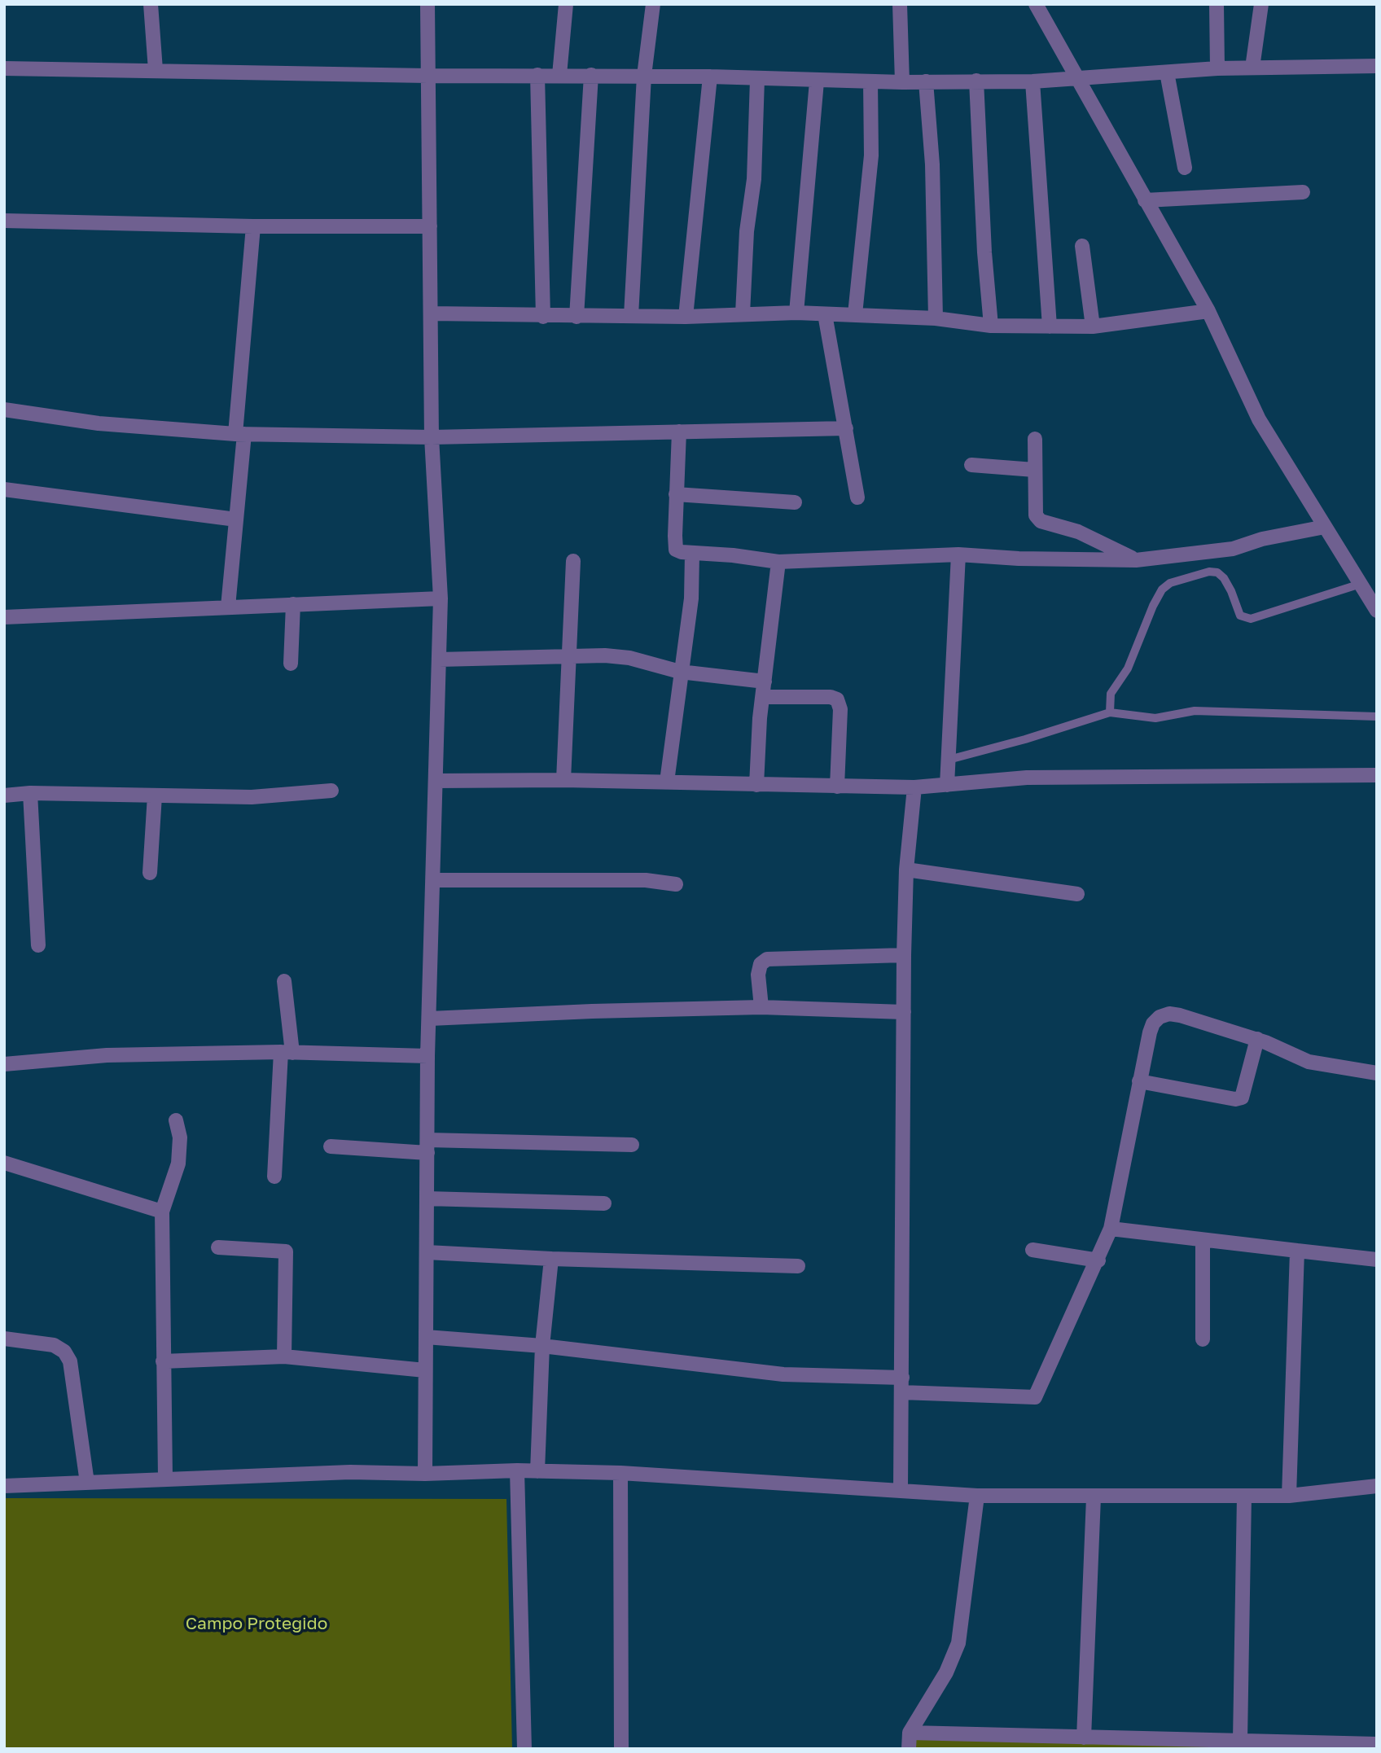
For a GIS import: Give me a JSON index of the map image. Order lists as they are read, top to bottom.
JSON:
{
  "parks": ["Campo Protegido"]
}
